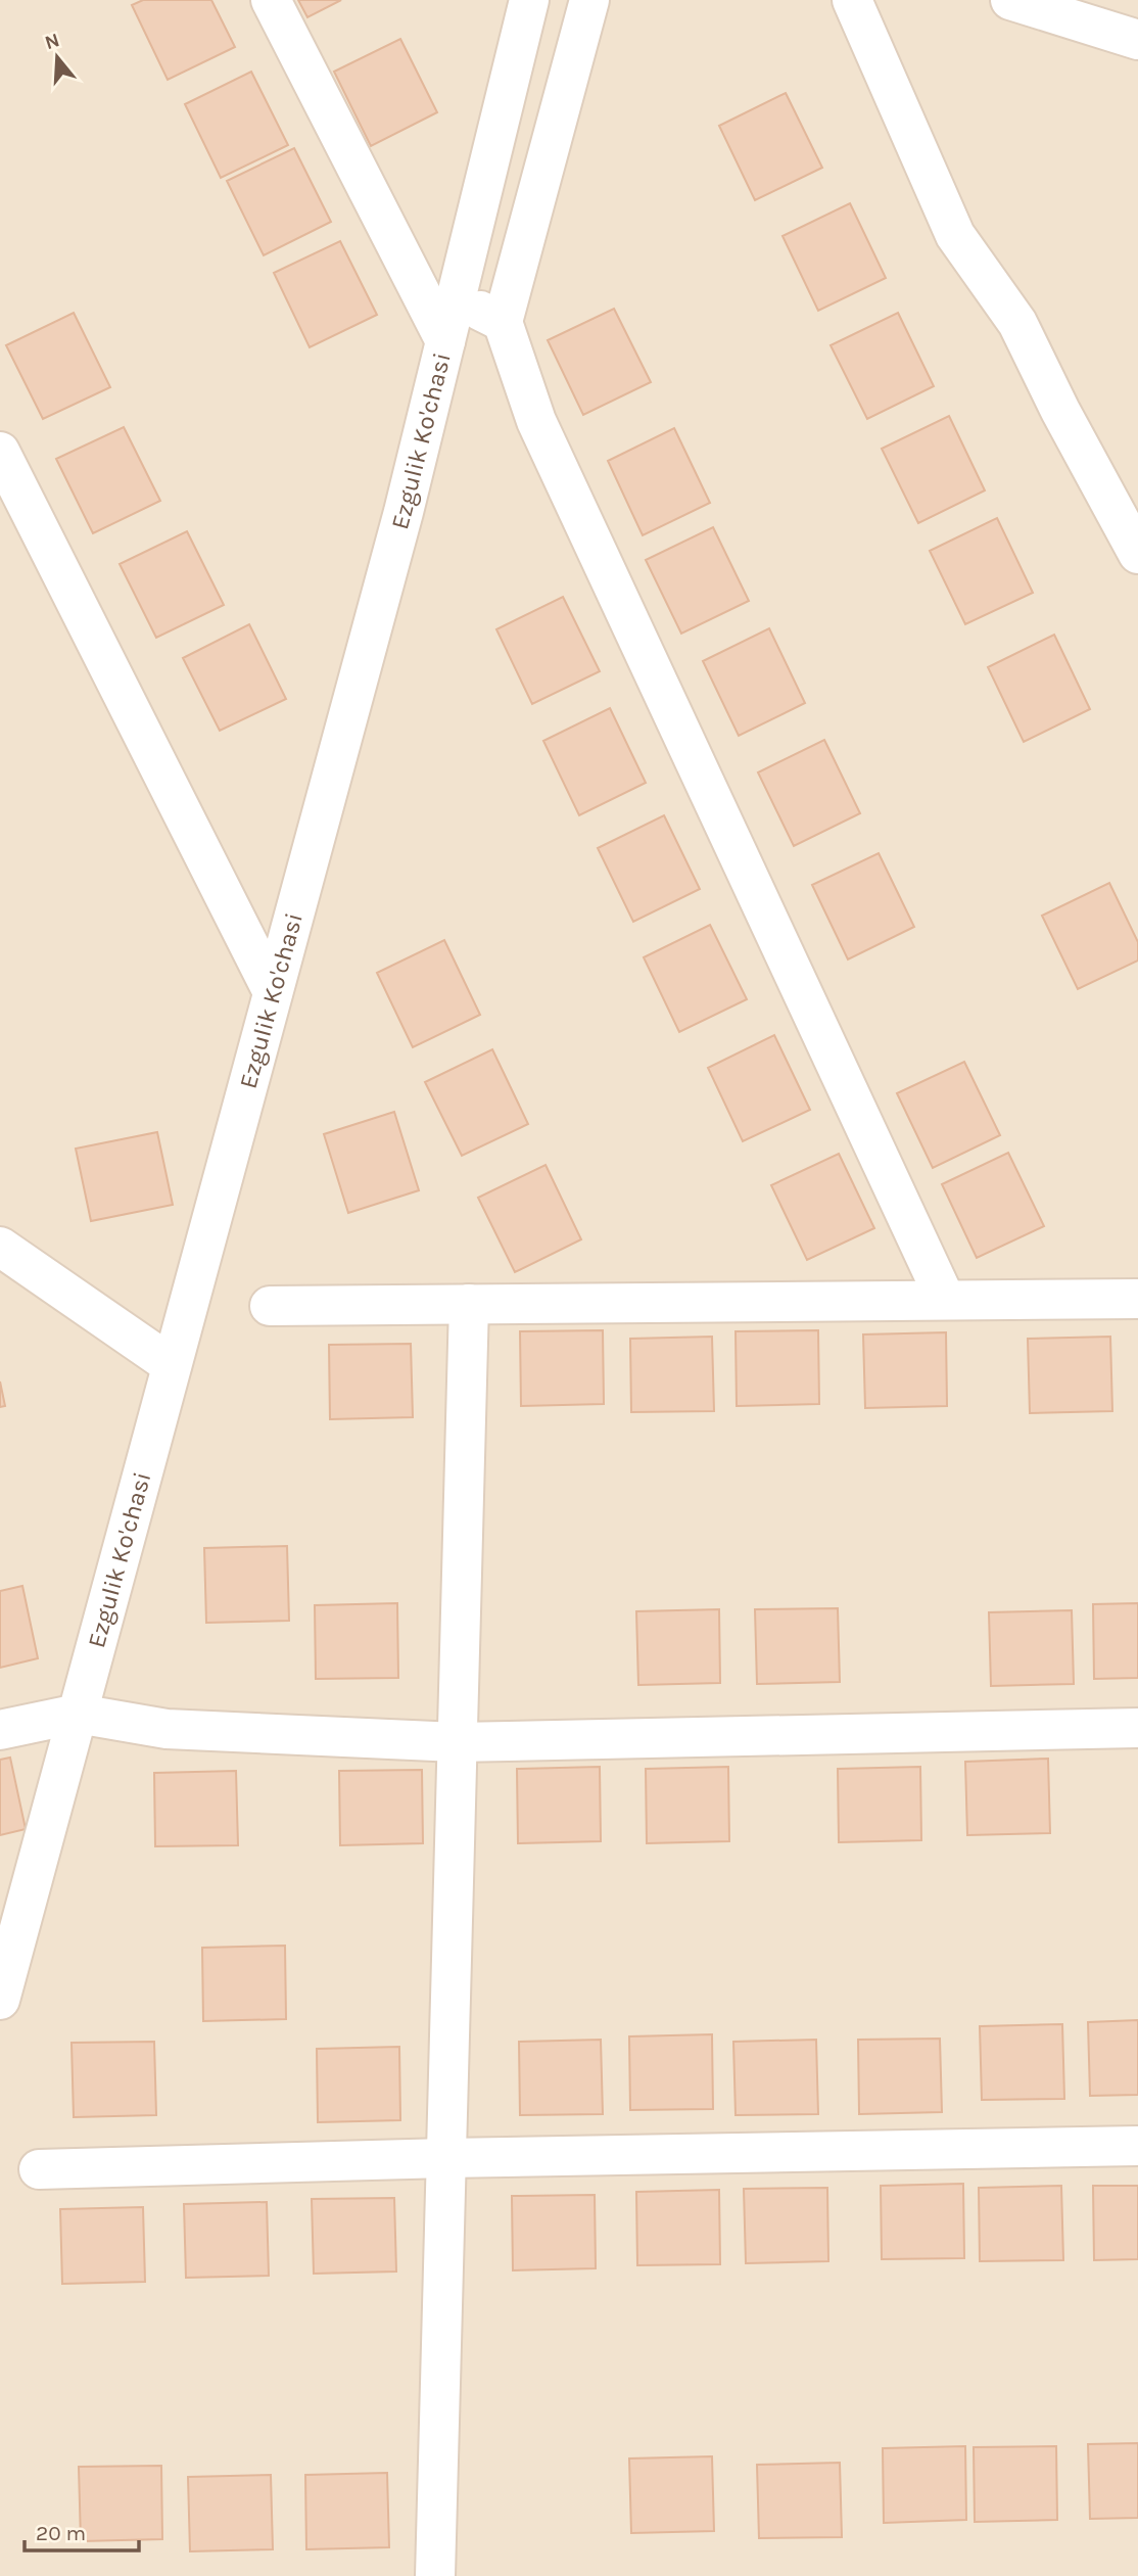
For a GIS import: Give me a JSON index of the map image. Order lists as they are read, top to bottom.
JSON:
{
  "streets": {
    "street": ["Ezgulik Ko'chasi"]
  },
  "scale_bar": "20 m",
  "north": "top"
}
